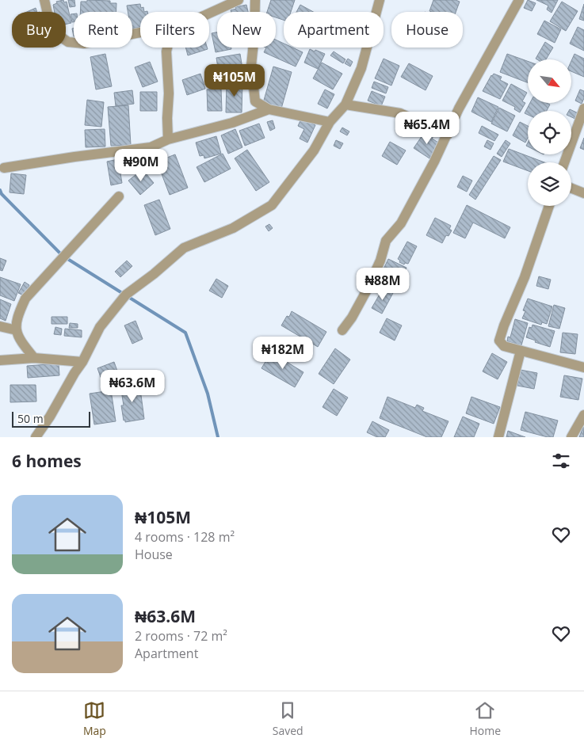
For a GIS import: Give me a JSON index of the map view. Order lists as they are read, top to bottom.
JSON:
{
  "scale_bar": "50 m",
  "north": "bottom right",
  "page": {
    "chip": [
      "Buy",
      "Rent",
      "Filters",
      "New",
      "Apartment",
      "House"
    ],
    "price": [
      "₦105M",
      "₦65.4M",
      "₦90M",
      "₦88M",
      "₦182M",
      "₦63.6M"
    ],
    "scale": "50 m",
    "heading": "6 homes",
    "list": [
      {
        "name": "₦105M",
        "note": "4 rooms · 128 m² · House"
      },
      {
        "name": "₦63.6M",
        "note": "2 rooms · 72 m² · Apartment"
      }
    ],
    "tabs": ["Map", "Saved", "Home"]
  }
}
